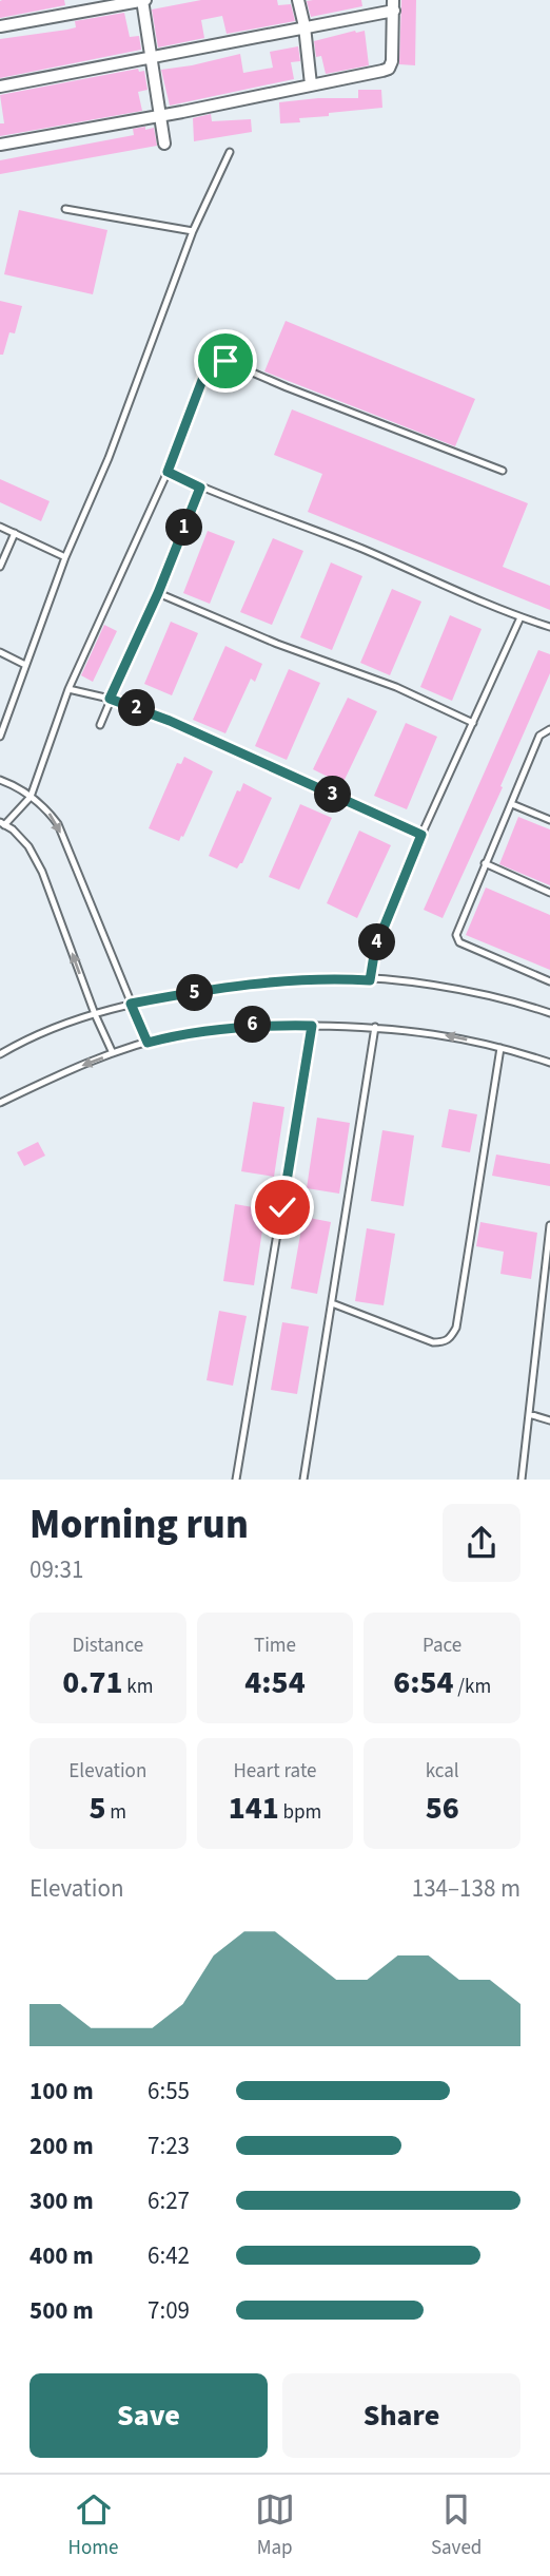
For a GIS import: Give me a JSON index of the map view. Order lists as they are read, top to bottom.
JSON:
{
  "page": {
    "pins": [
      "1",
      "2",
      "3",
      "4",
      "5",
      "6"
    ],
    "heading": ["Morning run", "09:31"],
    "stats": [
      ["Distance", "0.71 km"],
      ["Time", "4:54"],
      ["Pace", "6:54 /km"],
      ["Elevation", "5 m"],
      ["Heart rate", "141 bpm"],
      ["kcal", "56"]
    ],
    "chart": ["Elevation", "134–138 m"],
    "list": [
      {
        "name": "100 m",
        "note": "6:55"
      },
      {
        "name": "200 m",
        "note": "7:23"
      },
      {
        "name": "300 m",
        "note": "6:27"
      },
      {
        "name": "400 m",
        "note": "6:42"
      },
      {
        "name": "500 m",
        "note": "7:09"
      }
    ],
    "buttons": ["Save", "Share"],
    "tabs": ["Home", "Map", "Saved"]
  }
}
